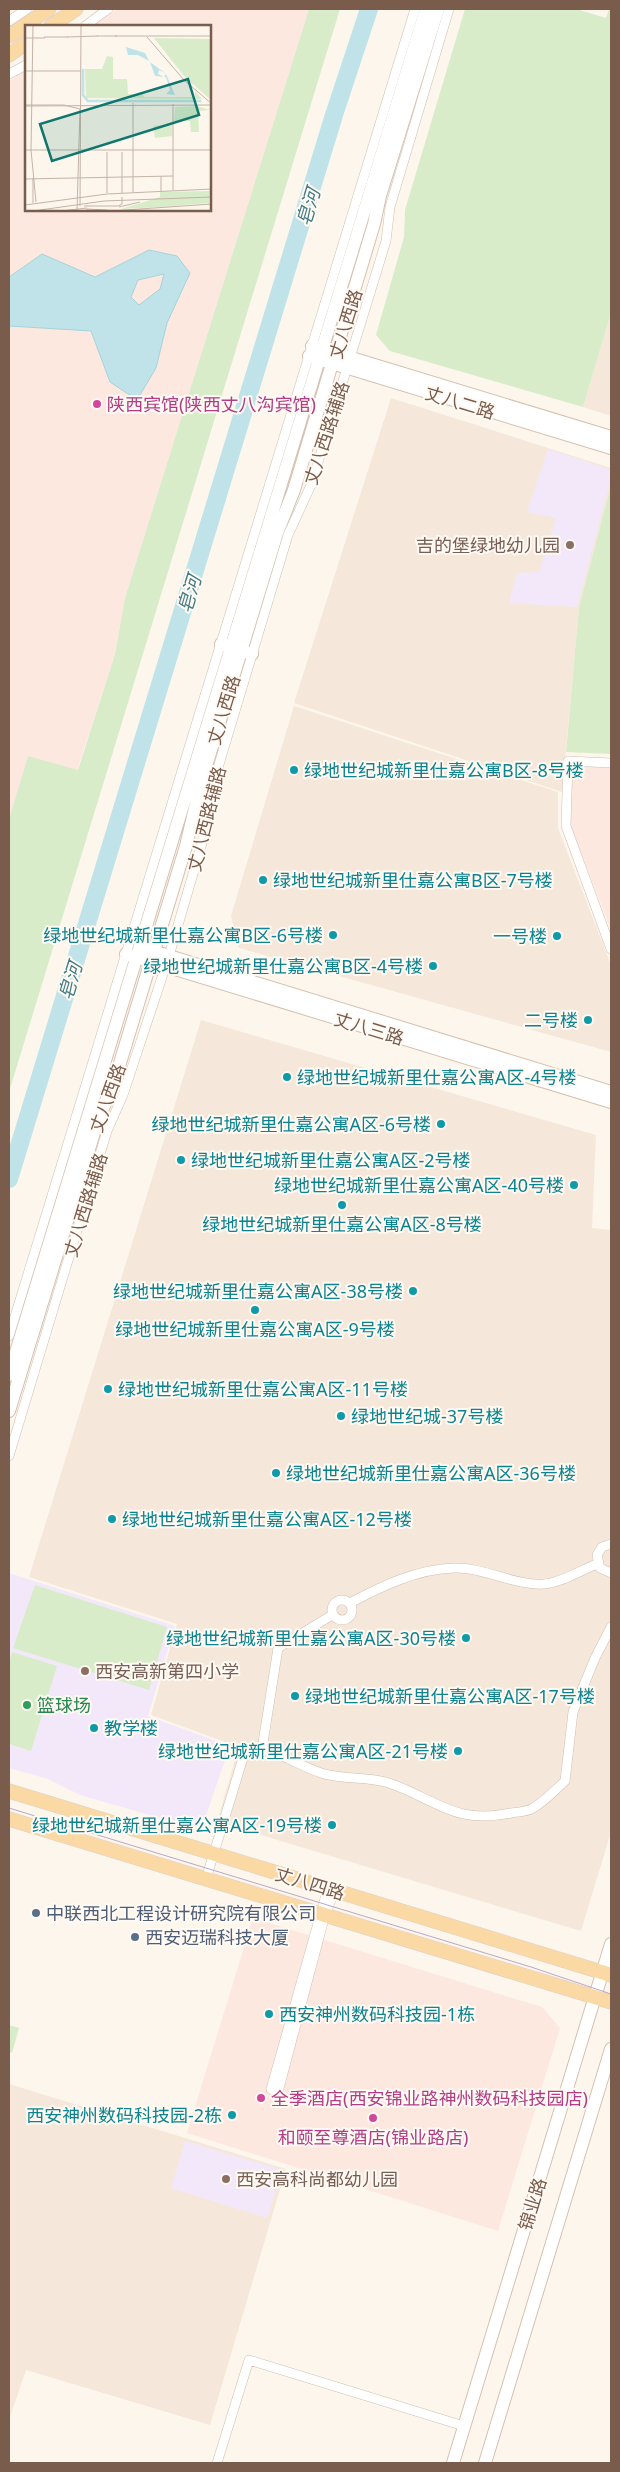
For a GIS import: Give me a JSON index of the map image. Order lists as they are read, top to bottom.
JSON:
{
  "streets": {
    "main road": [
      "丈八西路",
      "丈八二路",
      "丈八三路",
      "丈八四路",
      "锦业路"
    ],
    "street": ["丈八西路辅路"]
  },
  "crossings": [
    ["丈八西路", "丈八二路"],
    ["丈八西路", "丈八西路辅路"],
    ["丈八西路", "丈八三路"],
    ["丈八二路", "丈八西路辅路"],
    ["丈八西路辅路", "丈八三路"],
    ["丈八四路", "锦业路"]
  ],
  "water": ["皂河"],
  "places": [
    "陕西宾馆(陕西丈八沟宾馆)",
    "吉的堡绿地幼儿园",
    "绿地世纪城新里仕嘉公寓B区-8号楼",
    "绿地世纪城新里仕嘉公寓B区-7号楼",
    "绿地世纪城新里仕嘉公寓B区-6号楼",
    "一号楼",
    "绿地世纪城新里仕嘉公寓B区-4号楼",
    "二号楼",
    "绿地世纪城新里仕嘉公寓A区-4号楼",
    "绿地世纪城新里仕嘉公寓A区-6号楼",
    "绿地世纪城新里仕嘉公寓A区-2号楼",
    "绿地世纪城新里仕嘉公寓A区-40号楼",
    "绿地世纪城新里仕嘉公寓A区-8号楼",
    "绿地世纪城新里仕嘉公寓A区-38号楼",
    "绿地世纪城新里仕嘉公寓A区-9号楼",
    "绿地世纪城新里仕嘉公寓A区-11号楼",
    "绿地世纪城-37号楼",
    "绿地世纪城新里仕嘉公寓A区-36号楼",
    "绿地世纪城新里仕嘉公寓A区-12号楼",
    "绿地世纪城新里仕嘉公寓A区-30号楼",
    "西安高新第四小学",
    "绿地世纪城新里仕嘉公寓A区-17号楼",
    "篮球场",
    "教学楼",
    "绿地世纪城新里仕嘉公寓A区-21号楼",
    "绿地世纪城新里仕嘉公寓A区-19号楼",
    "中联西北工程设计研究院有限公司",
    "西安迈瑞科技大厦",
    "西安神州数码科技园-1栋",
    "全季酒店(西安锦业路神州数码科技园店)",
    "西安神州数码科技园-2栋",
    "和颐至尊酒店(锦业路店)",
    "西安高科尚都幼儿园"
  ]
}
